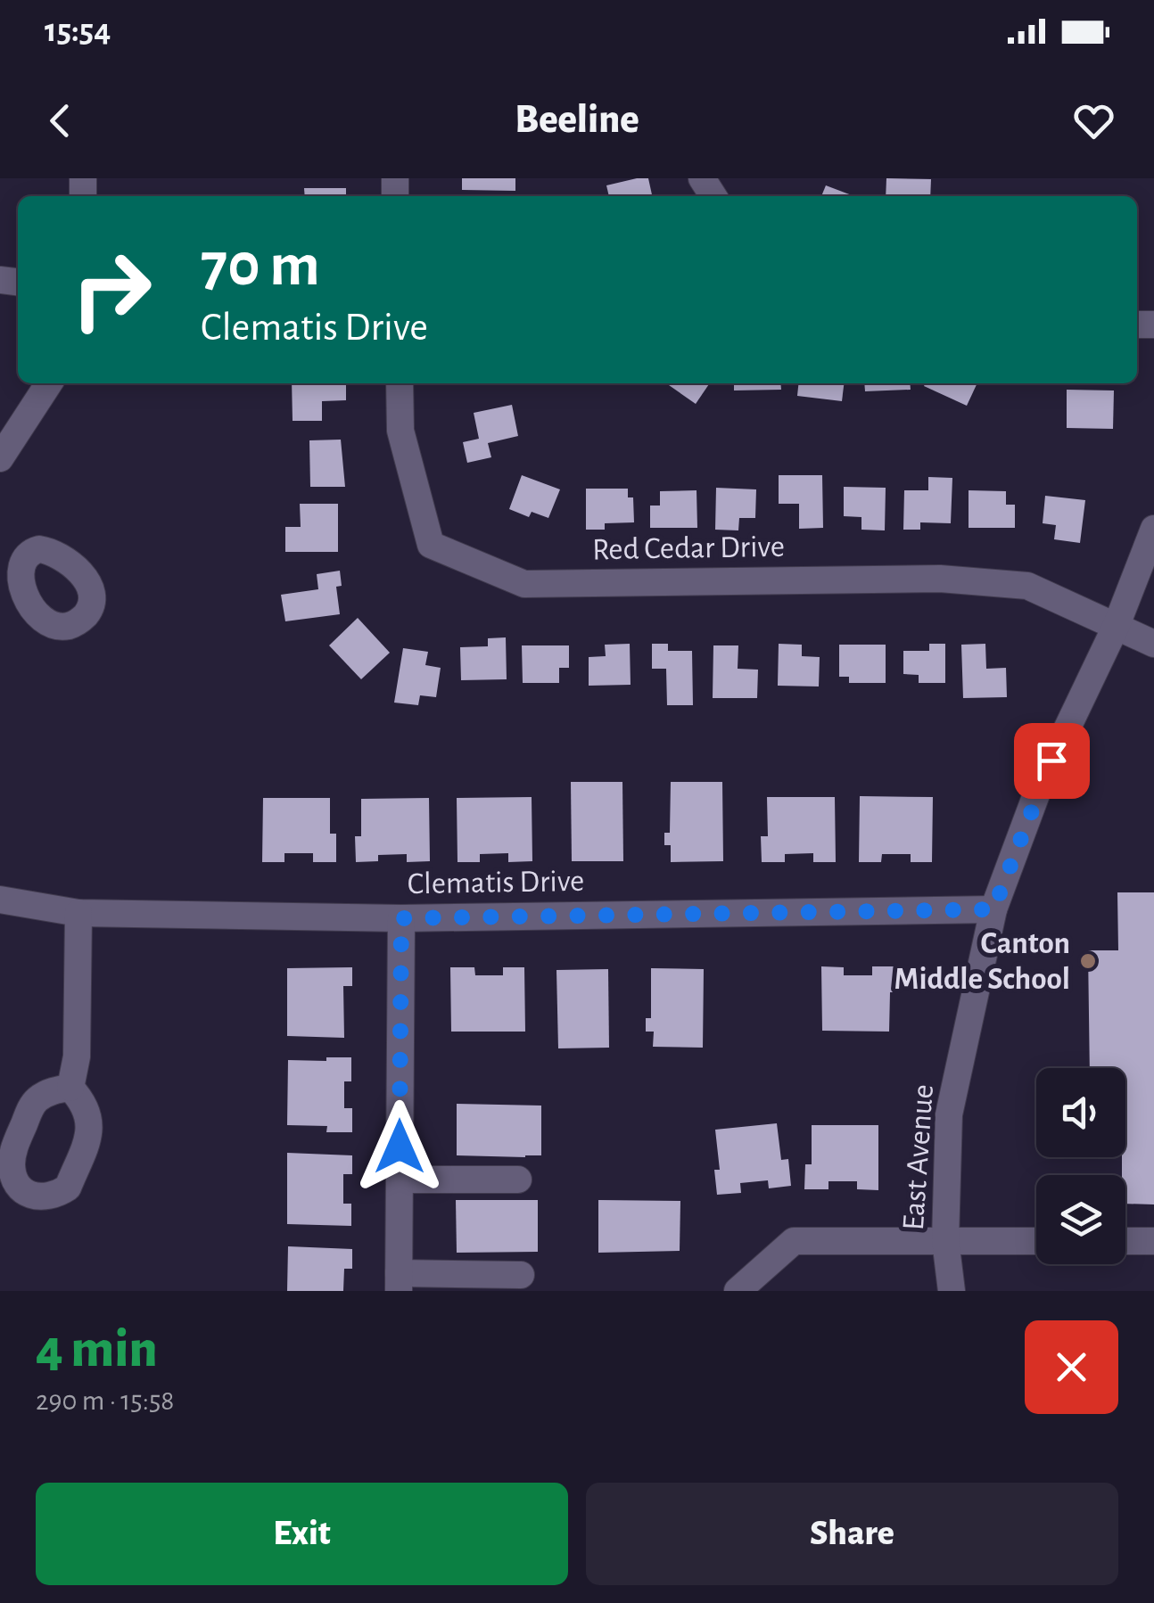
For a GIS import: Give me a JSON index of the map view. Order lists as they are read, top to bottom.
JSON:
{
  "streets": {
    "street": ["Red Cedar Drive", "Clematis Drive", "East Avenue"]
  },
  "crossings": [
    ["Red Cedar Drive", "East Avenue"],
    ["Clematis Drive", "East Avenue"]
  ],
  "places": ["Canton Middle School"],
  "page": {
    "status": "15:54",
    "header": "Beeline",
    "turn": ["70 m", "Clematis Drive"],
    "heading": ["4 min", "290 m · 15:58"],
    "buttons": ["Exit", "Share"]
  }
}
